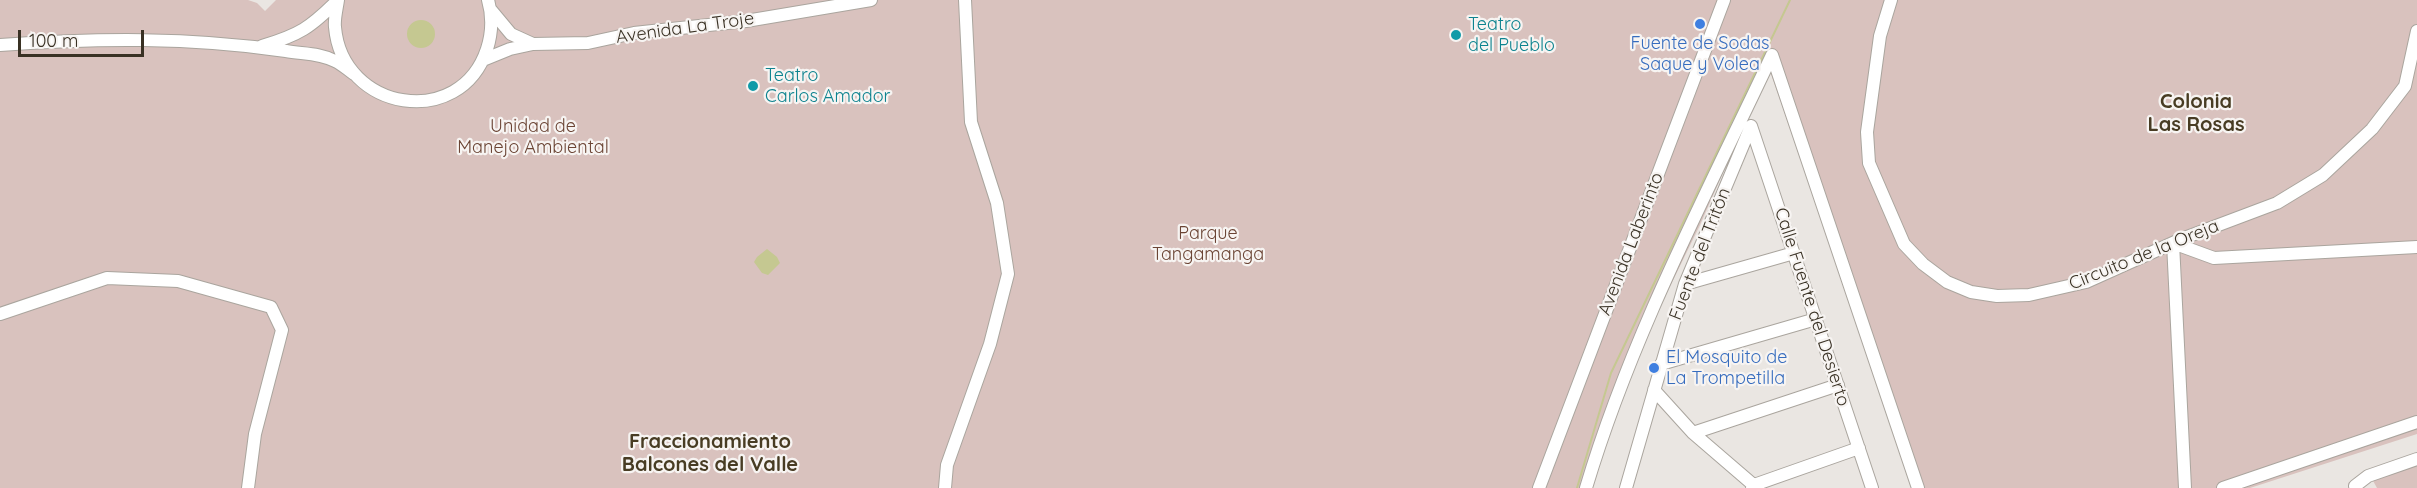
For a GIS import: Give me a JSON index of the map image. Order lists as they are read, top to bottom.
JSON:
{
  "streets": {
    "street": [
      "Avenida La Troje",
      "Avenida Laberinto",
      "Fuente del Tritón",
      "Circuito de la Oreja",
      "Calle Fuente del Desierto"
    ]
  },
  "crossings": [
    ["Fuente del Tritón", "Calle Fuente del Desierto"]
  ],
  "districts": ["Colonia Las Rosas", "Fraccionamiento Balcones del Valle"],
  "parks": ["Unidad de Manejo Ambiental", "Parque Tangamanga"],
  "places": [
    "Fuente de Sodas Saque y Volea",
    "Teatro del Pueblo",
    "Teatro Carlos Amador",
    "El Mosquito de La Trompetilla"
  ],
  "scale_bar": "100 m"
}
